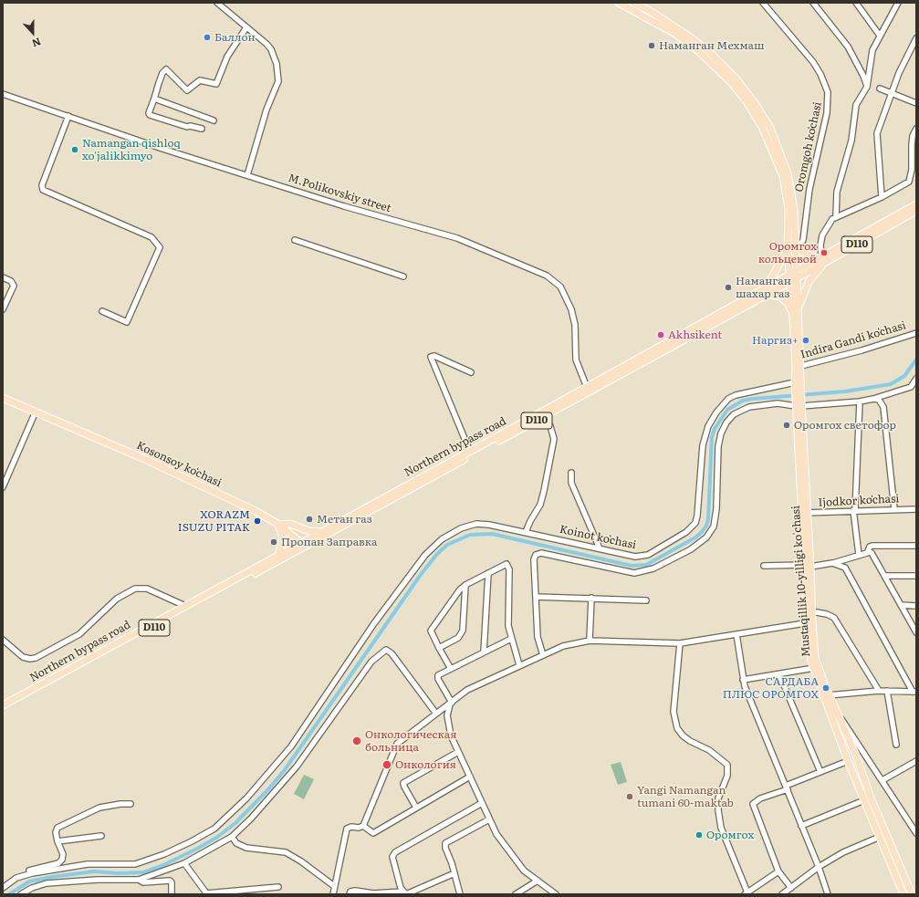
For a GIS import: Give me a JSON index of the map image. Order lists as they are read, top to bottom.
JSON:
{
  "streets": {
    "main road": [
      "D110",
      "Northern bypass road",
      "Kosonsoy koʻchasi",
      "Mustaqillik 10-yilligi ko'chasi"
    ],
    "street": [
      "Oromgoh koʻchasi",
      "M.Polikovskiy street",
      "Indira Gandi koʻchasi",
      "Ijodkor koʻchasi",
      "Koinot koʻchasi"
    ]
  },
  "crossings": [
    ["M.Polikovskiy street", "Northern bypass road"],
    ["Indira Gandi koʻchasi", "Mustaqillik 10-yilligi ko'chasi"],
    ["Northern bypass road", "Kosonsoy koʻchasi"],
    ["Ijodkor koʻchasi", "Mustaqillik 10-yilligi ko'chasi"],
    ["Koinot koʻchasi", "Mustaqillik 10-yilligi ko'chasi"]
  ],
  "places": [
    "Баллон",
    "Наманган Мехмаш",
    "Namangan qishloq xo'jalikkimyo",
    "Оромгох кольцевой",
    "Наманган шахар газ",
    "Akhsikent",
    "Наргиз+",
    "Оромгох светофор",
    "Метан газ",
    "XORAZM ISUZU PITAK",
    "Пропан Заправка",
    "САРДАБА ПЛЮС ОРОМГОХ",
    "Онкологическая больница",
    "Онкология",
    "Yangi Namangan tumani 60-maktab",
    "Оромгох"
  ],
  "north": "bottom"
}
